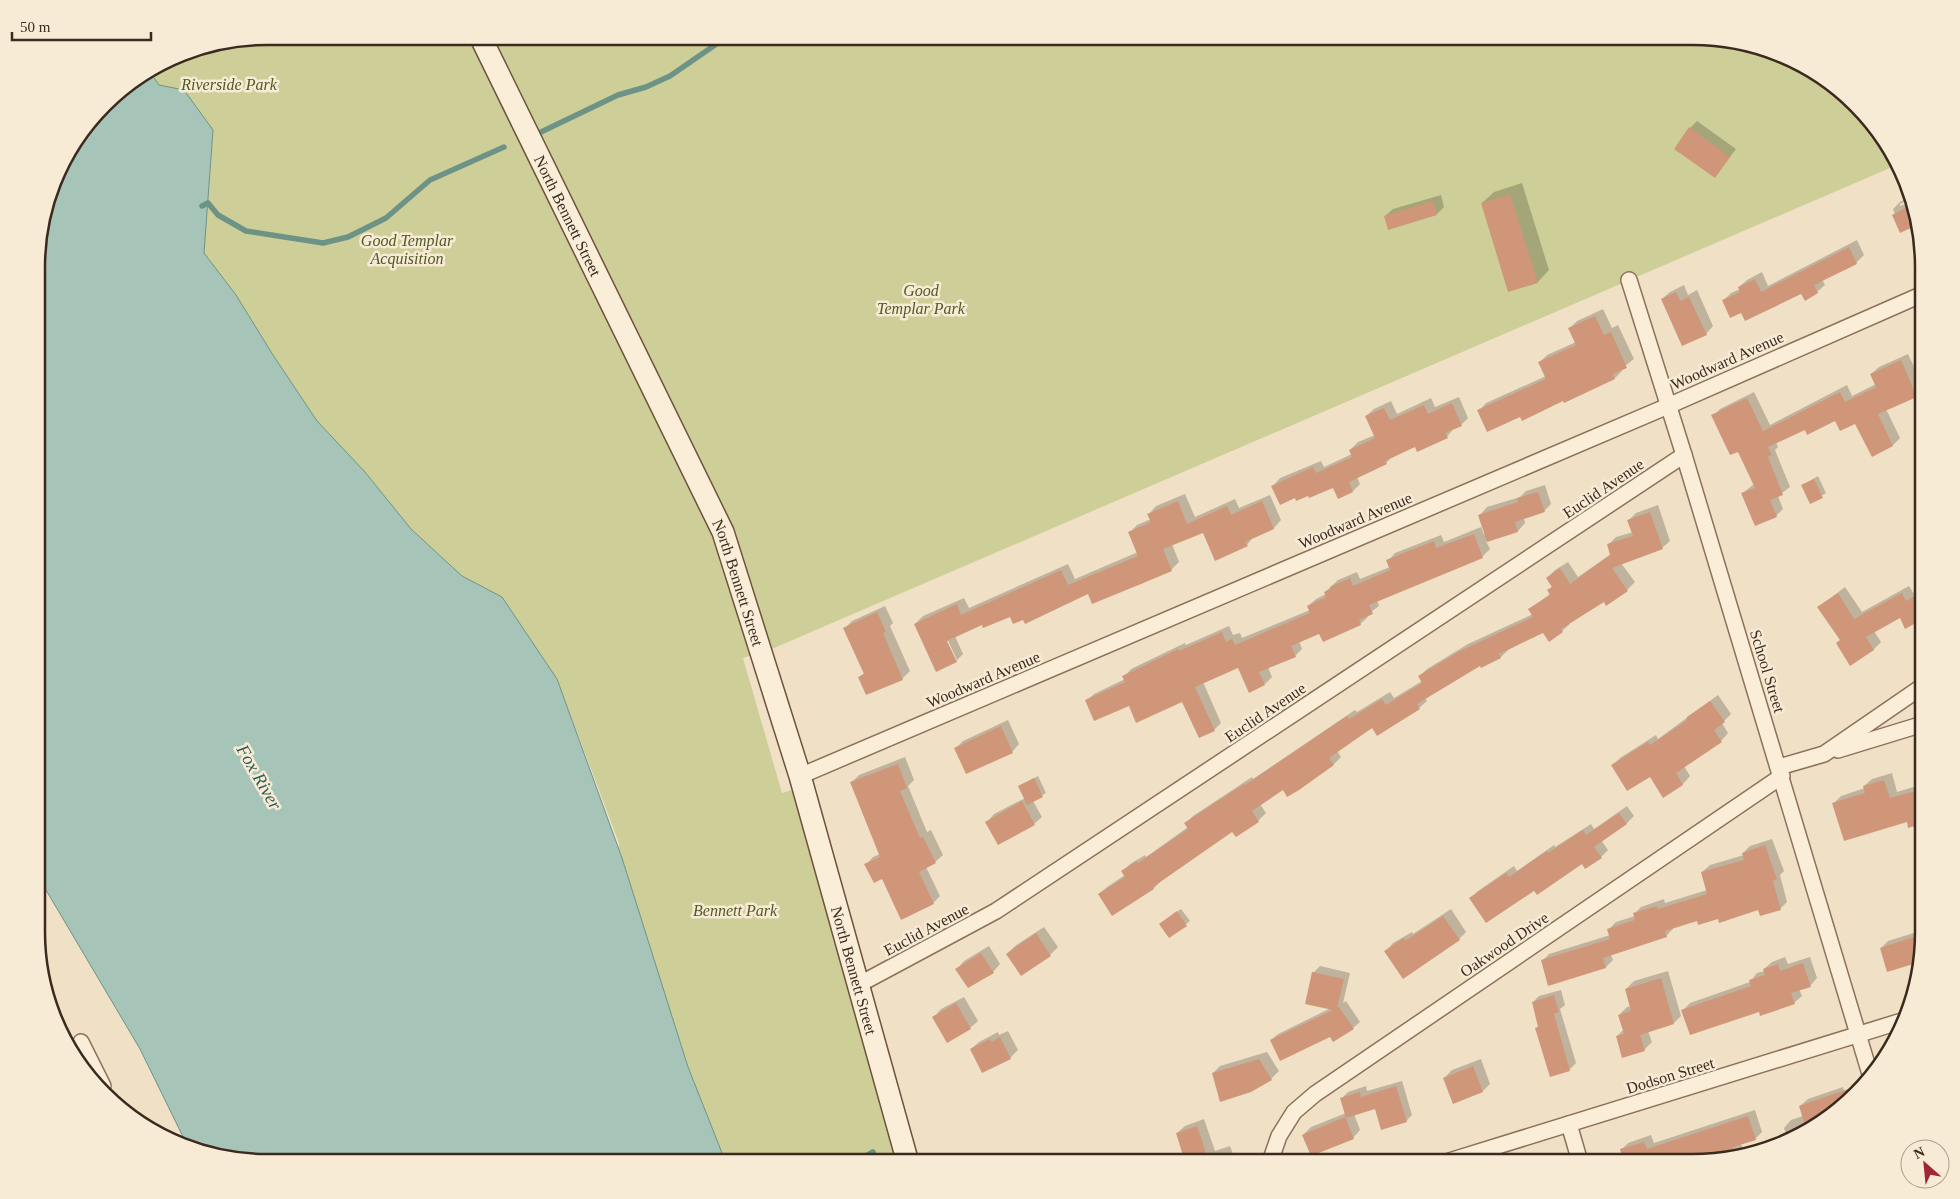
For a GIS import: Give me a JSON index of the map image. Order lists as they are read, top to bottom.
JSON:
{
  "streets": {
    "main road": ["North Bennett Street"],
    "street": [
      "Woodward Avenue",
      "Euclid Avenue",
      "School Street",
      "Oakwood Drive",
      "Dodson Street"
    ]
  },
  "crossings": [
    ["North Bennett Street", "Woodward Avenue"],
    ["North Bennett Street", "Euclid Avenue"],
    ["Woodward Avenue", "School Street"],
    ["Euclid Avenue", "School Street"],
    ["School Street", "Oakwood Drive"],
    ["School Street", "Dodson Street"]
  ],
  "water": ["Fox River"],
  "parks": [
    "Riverside Park",
    "Good Templar Acquisition",
    "Good Templar Park",
    "Bennett Park"
  ],
  "scale_bar": "50 m",
  "north": "top left"
}
